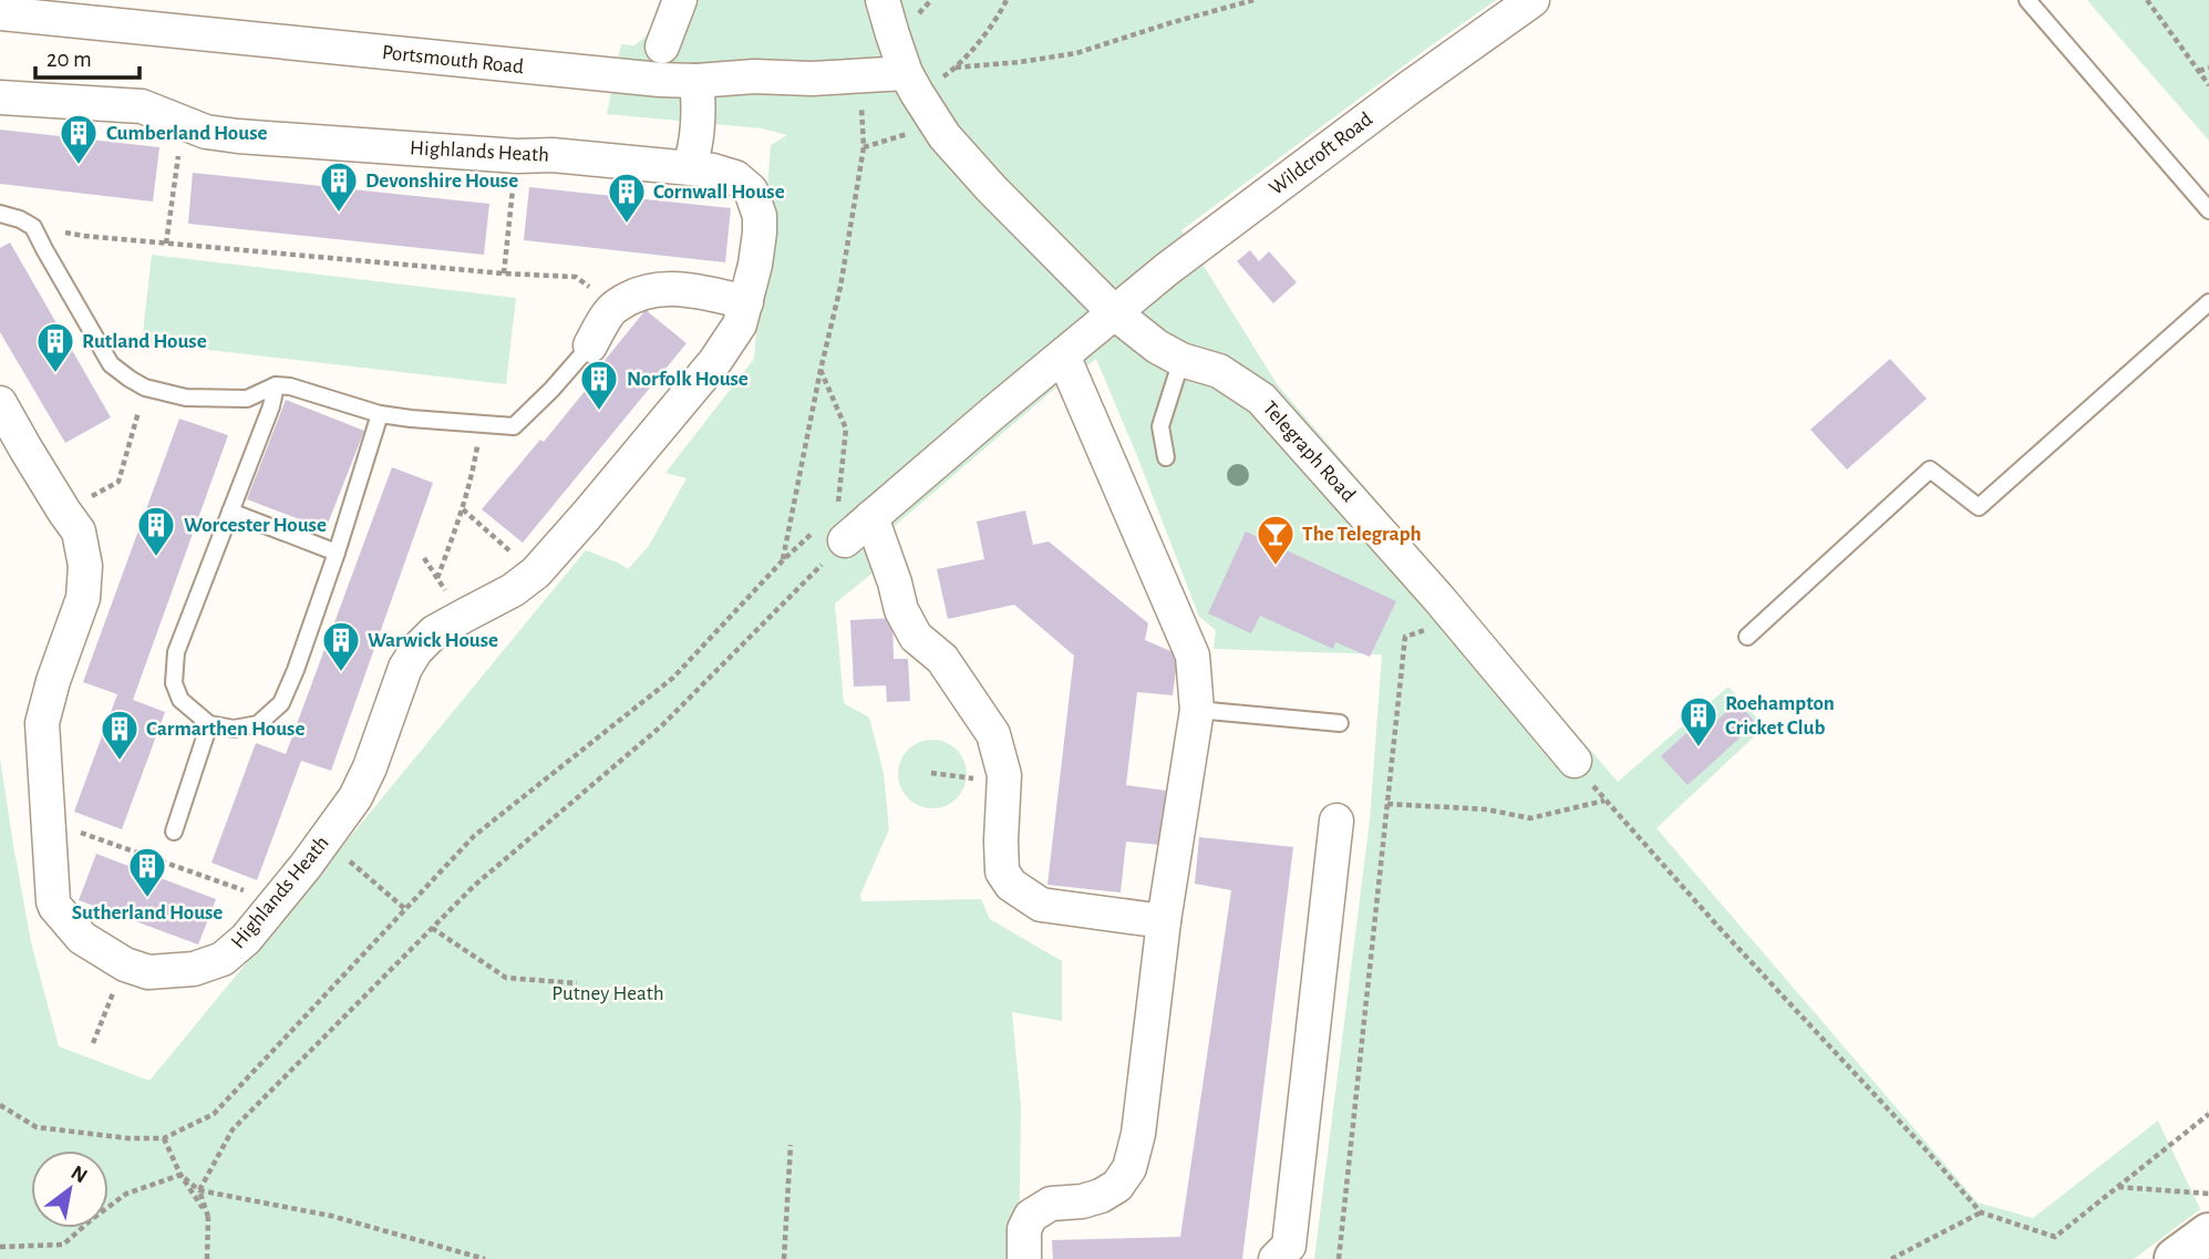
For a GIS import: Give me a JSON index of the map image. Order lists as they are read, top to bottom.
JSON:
{
  "streets": {
    "street": [
      "Portsmouth Road",
      "Highlands Heath",
      "Wildcroft Road",
      "Telegraph Road"
    ]
  },
  "crossings": [
    ["Portsmouth Road", "Telegraph Road"],
    ["Wildcroft Road", "Telegraph Road"]
  ],
  "parks": ["Putney Heath"],
  "places": {
    "building": [
      "Cumberland House",
      "Devonshire House",
      "Cornwall House",
      "Rutland House",
      "Norfolk House",
      "Worcester House",
      "Warwick House",
      "Roehampton Cricket Club",
      "Carmarthen House",
      "Sutherland House"
    ],
    "bar": ["The Telegraph"]
  },
  "scale_bar": "20 m",
  "north": "top right"
}
